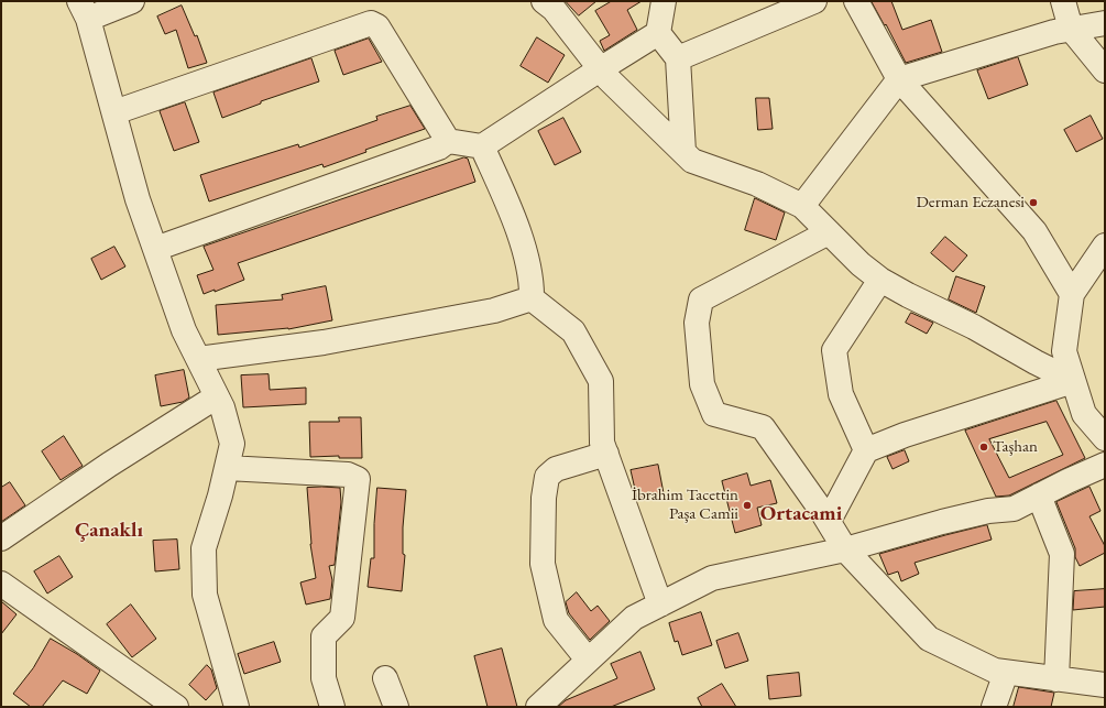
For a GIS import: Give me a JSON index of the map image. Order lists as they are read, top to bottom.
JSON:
{
  "districts": ["Ortacami", "Çanaklı"],
  "places": ["Derman Eczanesi", "Taşhan", "İbrahim Tacettin Paşa Camii"]
}
